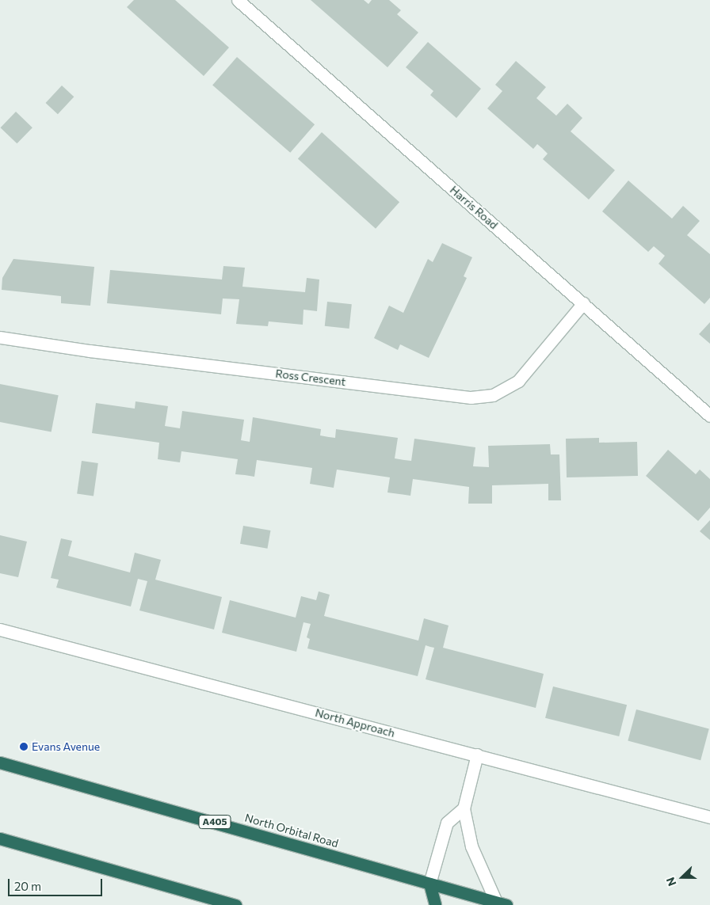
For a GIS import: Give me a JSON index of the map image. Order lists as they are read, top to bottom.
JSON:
{
  "streets": {
    "highway": ["A405", "North Orbital Road"],
    "street": ["Harris Road", "Ross Crescent", "North Approach"]
  },
  "crossings": [
    ["Harris Road", "Ross Crescent"]
  ],
  "places": ["Evans Avenue"],
  "scale_bar": "20 m",
  "north": "left"
}
